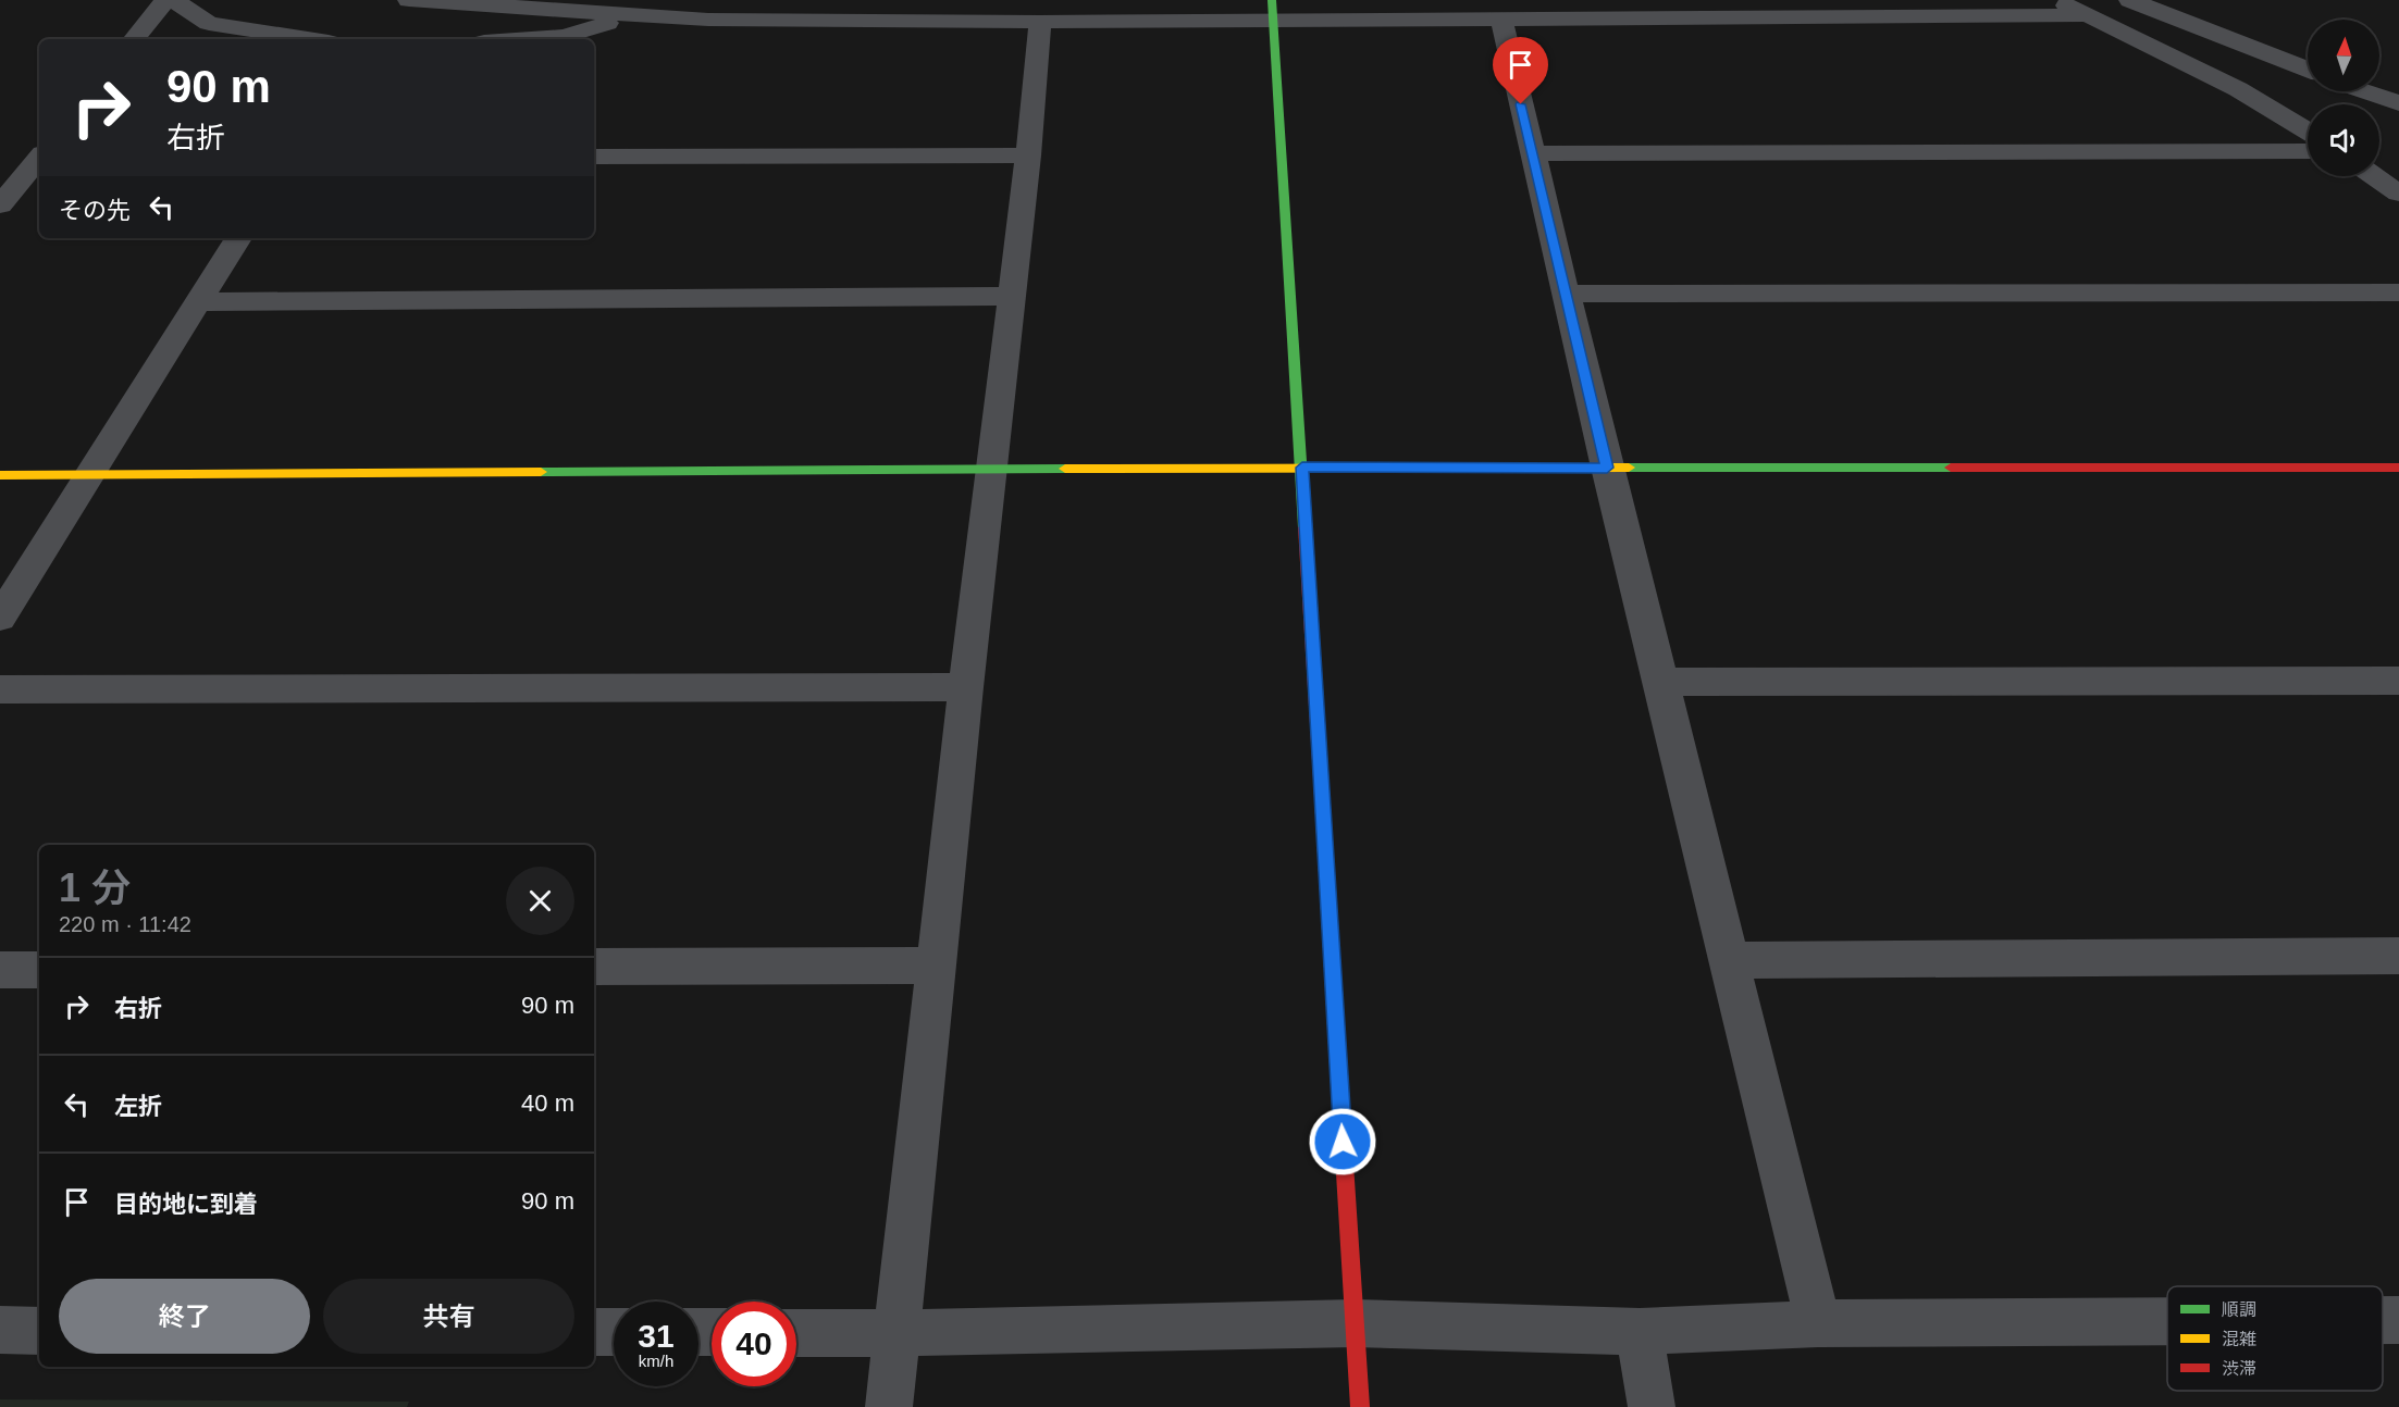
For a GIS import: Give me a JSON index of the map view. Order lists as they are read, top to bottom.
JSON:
{
  "legend": ["順調", "混雑", "渋滞"],
  "north": "top",
  "page": {
    "turn": ["90 m", "右折"],
    "then": "その先",
    "heading": ["1 分", "220 m · 11:42"],
    "list": [
      {
        "name": "右折",
        "value": "90 m"
      },
      {
        "name": "左折",
        "value": "40 m"
      },
      {
        "name": "目的地に到着",
        "value": "90 m"
      }
    ],
    "buttons": ["終了", "共有"],
    "speed": "31 km/h",
    "limit": "40"
  }
}
